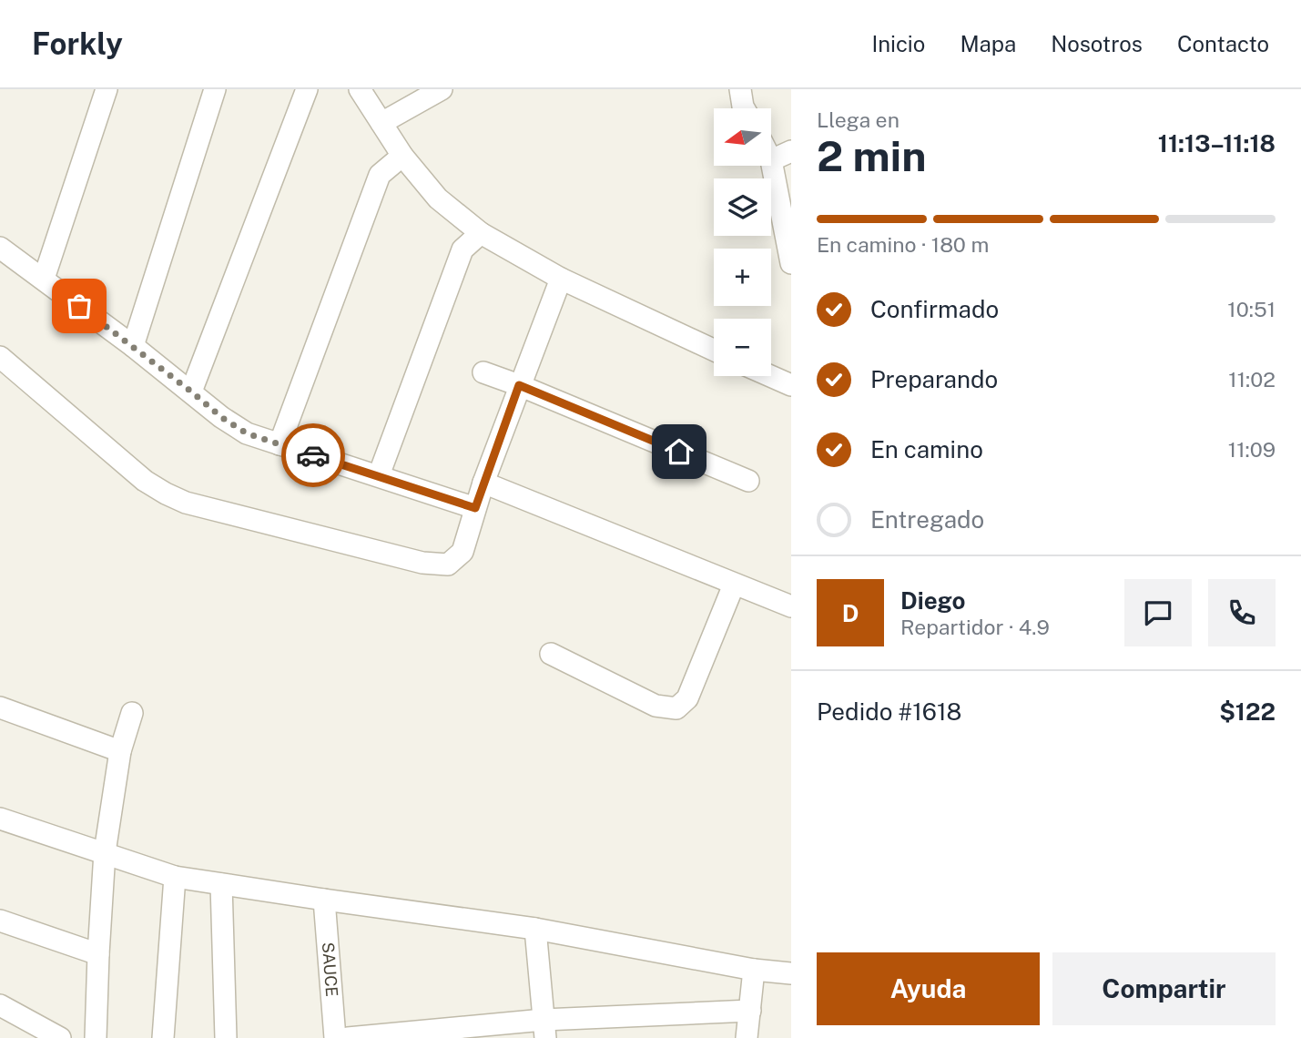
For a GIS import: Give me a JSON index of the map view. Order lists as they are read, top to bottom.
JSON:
{
  "streets": {
    "street": ["SAUCE"]
  },
  "north": "left",
  "page": {
    "header": "Forkly",
    "nav": [
      "Inicio",
      "Mapa",
      "Nosotros",
      "Contacto"
    ],
    "heading": ["2 min", "Llega en", "11:13–11:18"],
    "panel": [
      "Diego",
      "Repartidor · 4.9",
      "Pedido #1618",
      "$122"
    ],
    "map_buttons": ["+", "−"],
    "bar": "En camino · 180 m",
    "list": [
      ["Confirmado", "10:51"],
      ["Preparando", "11:02"],
      ["En camino", "11:09"],
      "Entregado"
    ],
    "round": "D",
    "buttons": ["Ayuda", "Compartir"]
  }
}
